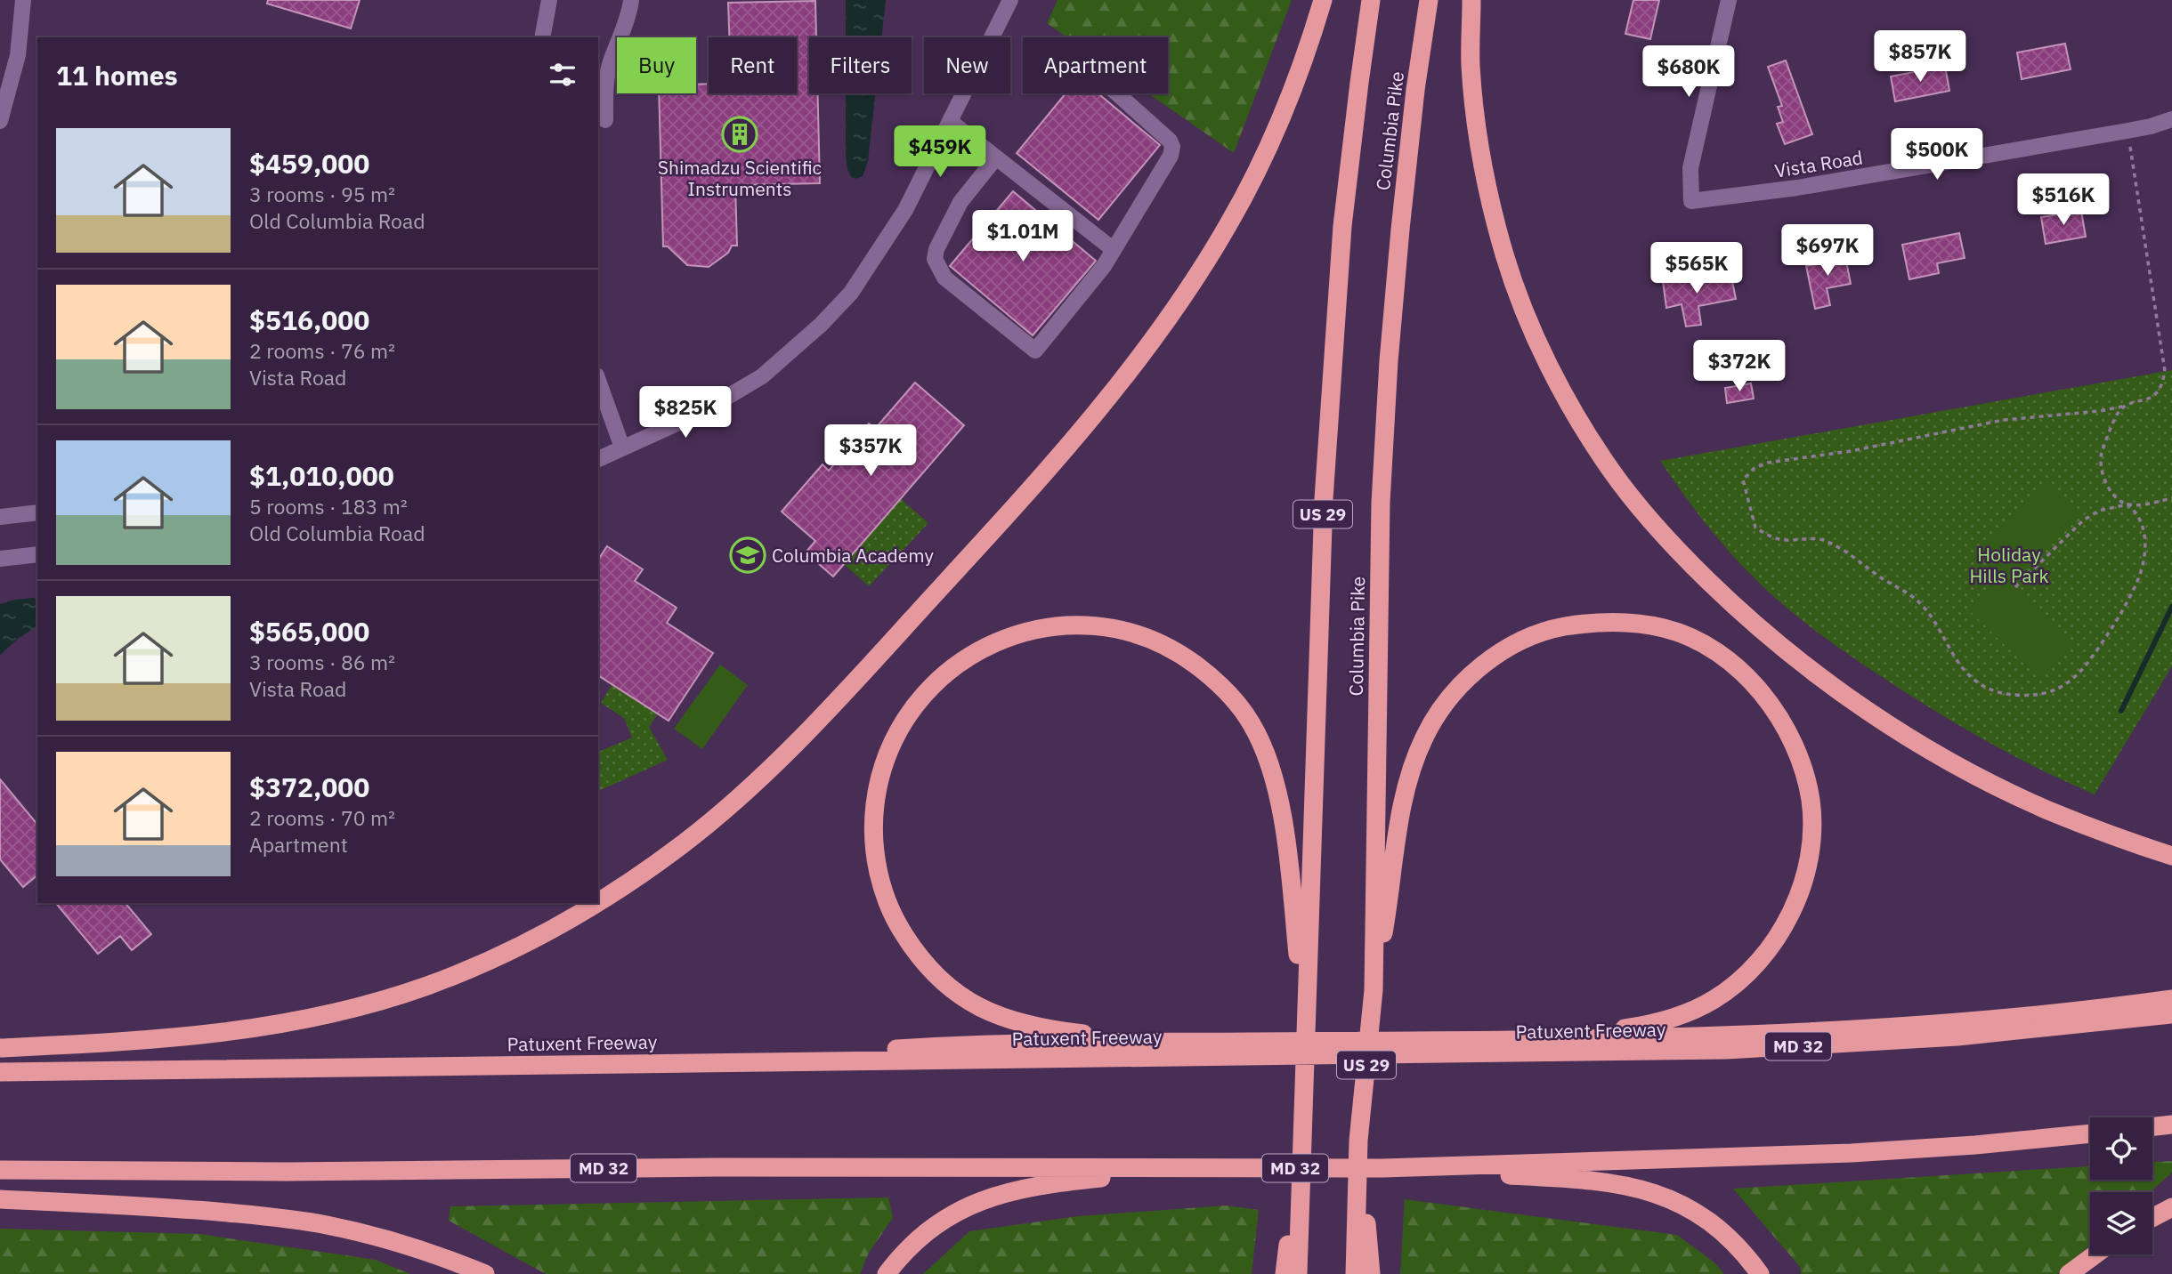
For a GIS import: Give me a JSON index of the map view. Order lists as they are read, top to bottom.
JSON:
{
  "streets": {
    "highway": [
      "Columbia Pike",
      "US 29",
      "Patuxent Freeway",
      "MD 32"
    ],
    "street": ["Vista Road"]
  },
  "parks": ["Holiday Hills Park"],
  "places": {
    "building": ["Shimadzu Scientific Instruments"],
    "school or university": ["Columbia Academy"]
  },
  "page": {
    "price": [
      "$857K",
      "$680K",
      "$459K",
      "$500K",
      "$516K",
      "$1.01M",
      "$697K",
      "$565K",
      "$372K",
      "$825K",
      "$357K"
    ],
    "chip": [
      "Buy",
      "Rent",
      "Filters",
      "New",
      "Apartment"
    ],
    "heading": "11 homes",
    "list": [
      {
        "name": "$459,000",
        "note": "3 rooms · 95 m² · Old Columbia Road"
      },
      {
        "name": "$516,000",
        "note": "2 rooms · 76 m² · Vista Road"
      },
      {
        "name": "$1,010,000",
        "note": "5 rooms · 183 m² · Old Columbia Road"
      },
      {
        "name": "$565,000",
        "note": "3 rooms · 86 m² · Vista Road"
      },
      {
        "name": "$372,000",
        "note": "2 rooms · 70 m² · Apartment"
      }
    ]
  }
}
